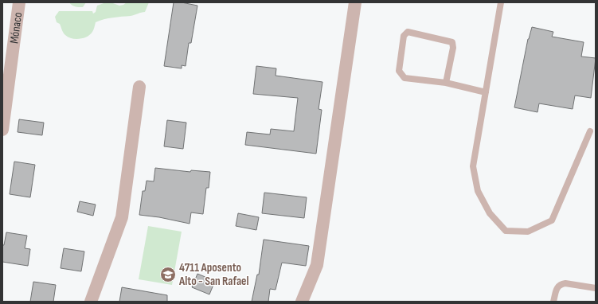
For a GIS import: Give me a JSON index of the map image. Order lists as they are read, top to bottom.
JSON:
{
  "streets": {
    "street": ["Mónaco"]
  },
  "places": {
    "school or university": ["4711 Aposento Alto - San Rafael"]
  }
}
